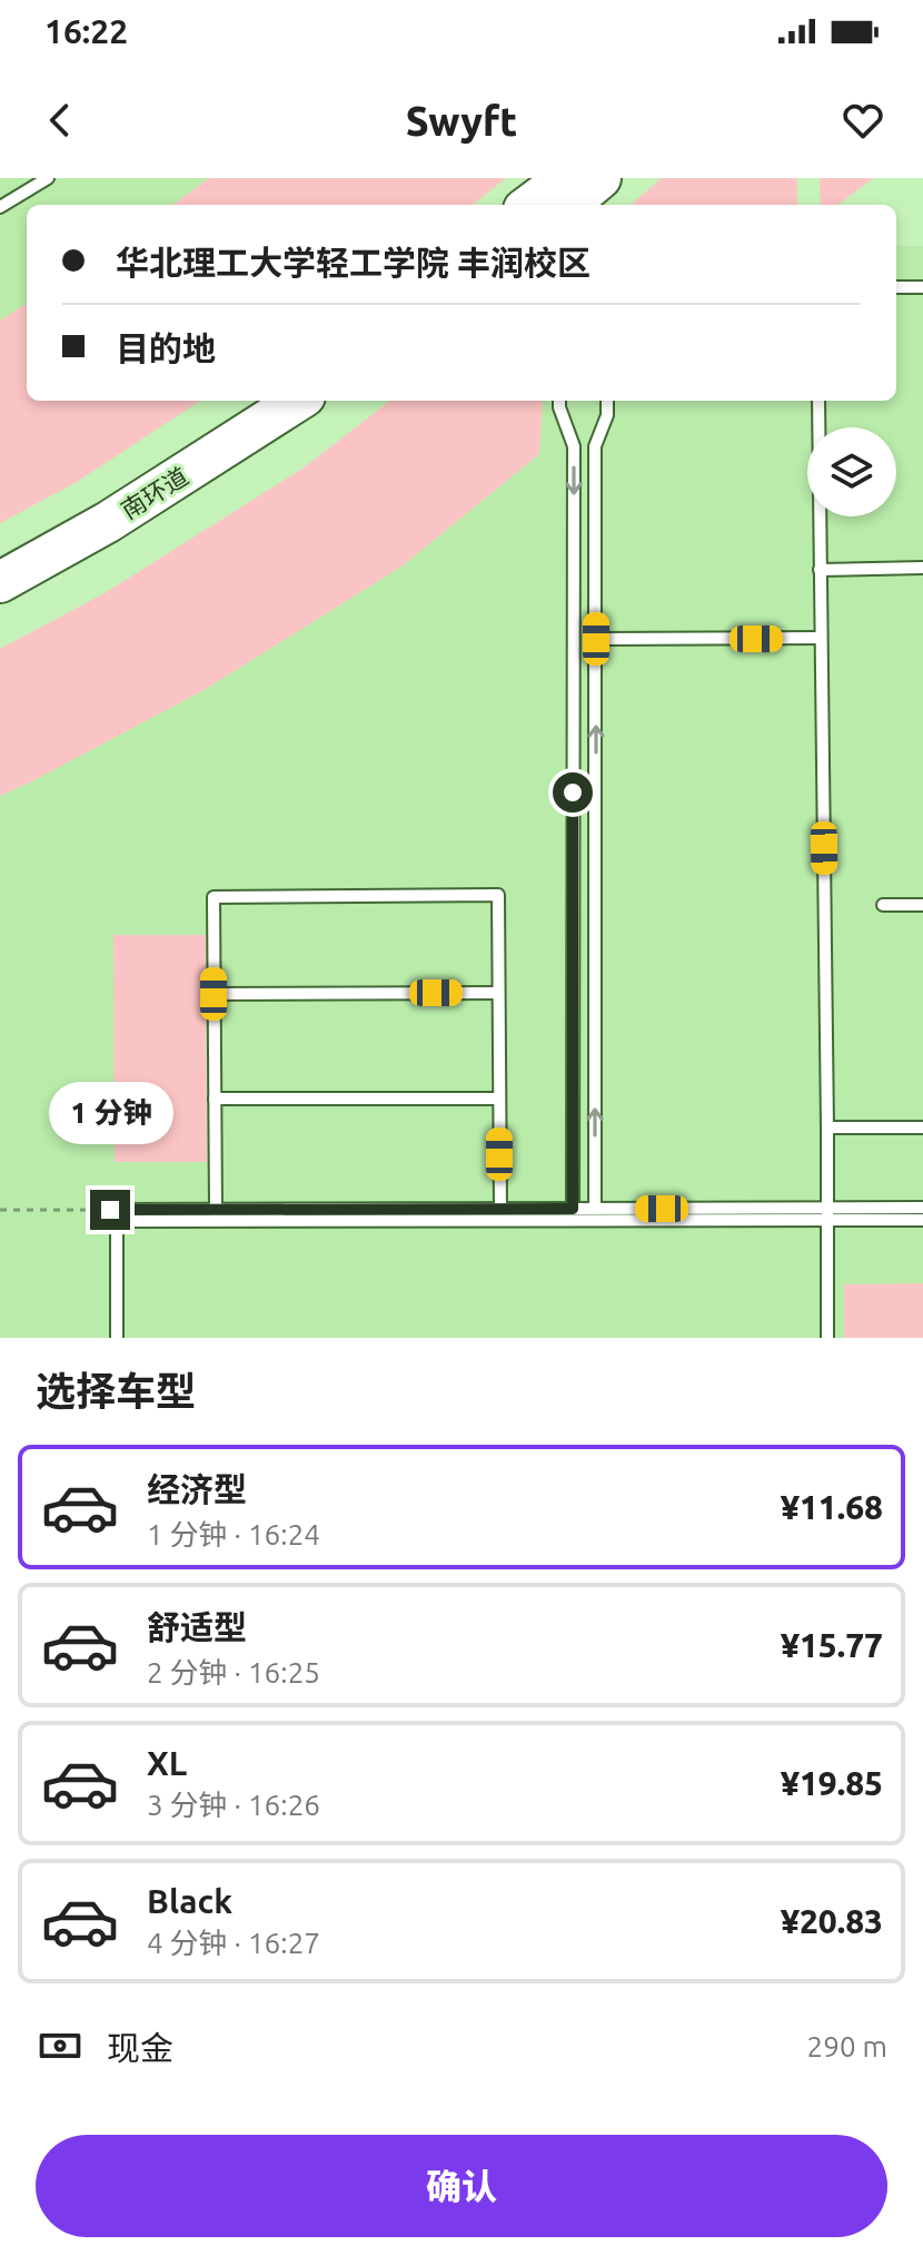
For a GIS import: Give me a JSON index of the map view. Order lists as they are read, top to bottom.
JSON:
{
  "streets": {
    "highway": ["南环道"]
  },
  "page": {
    "status": "16:22",
    "header": "Swyft",
    "banner": ["华北理工大学轻工学院 丰润校区", "目的地"],
    "bubble": "1 分钟",
    "heading": "选择车型",
    "list": [
      {
        "name": "经济型",
        "note": "1 分钟 · 16:24",
        "value": "¥11.68"
      },
      {
        "name": "舒适型",
        "note": "2 分钟 · 16:25",
        "value": "¥15.77"
      },
      {
        "name": "XL",
        "note": "3 分钟 · 16:26",
        "value": "¥19.85"
      },
      {
        "name": "Black",
        "note": "4 分钟 · 16:27",
        "value": "¥20.83"
      }
    ],
    "pay": ["现金", "290 m"],
    "buttons": "确认"
  }
}
